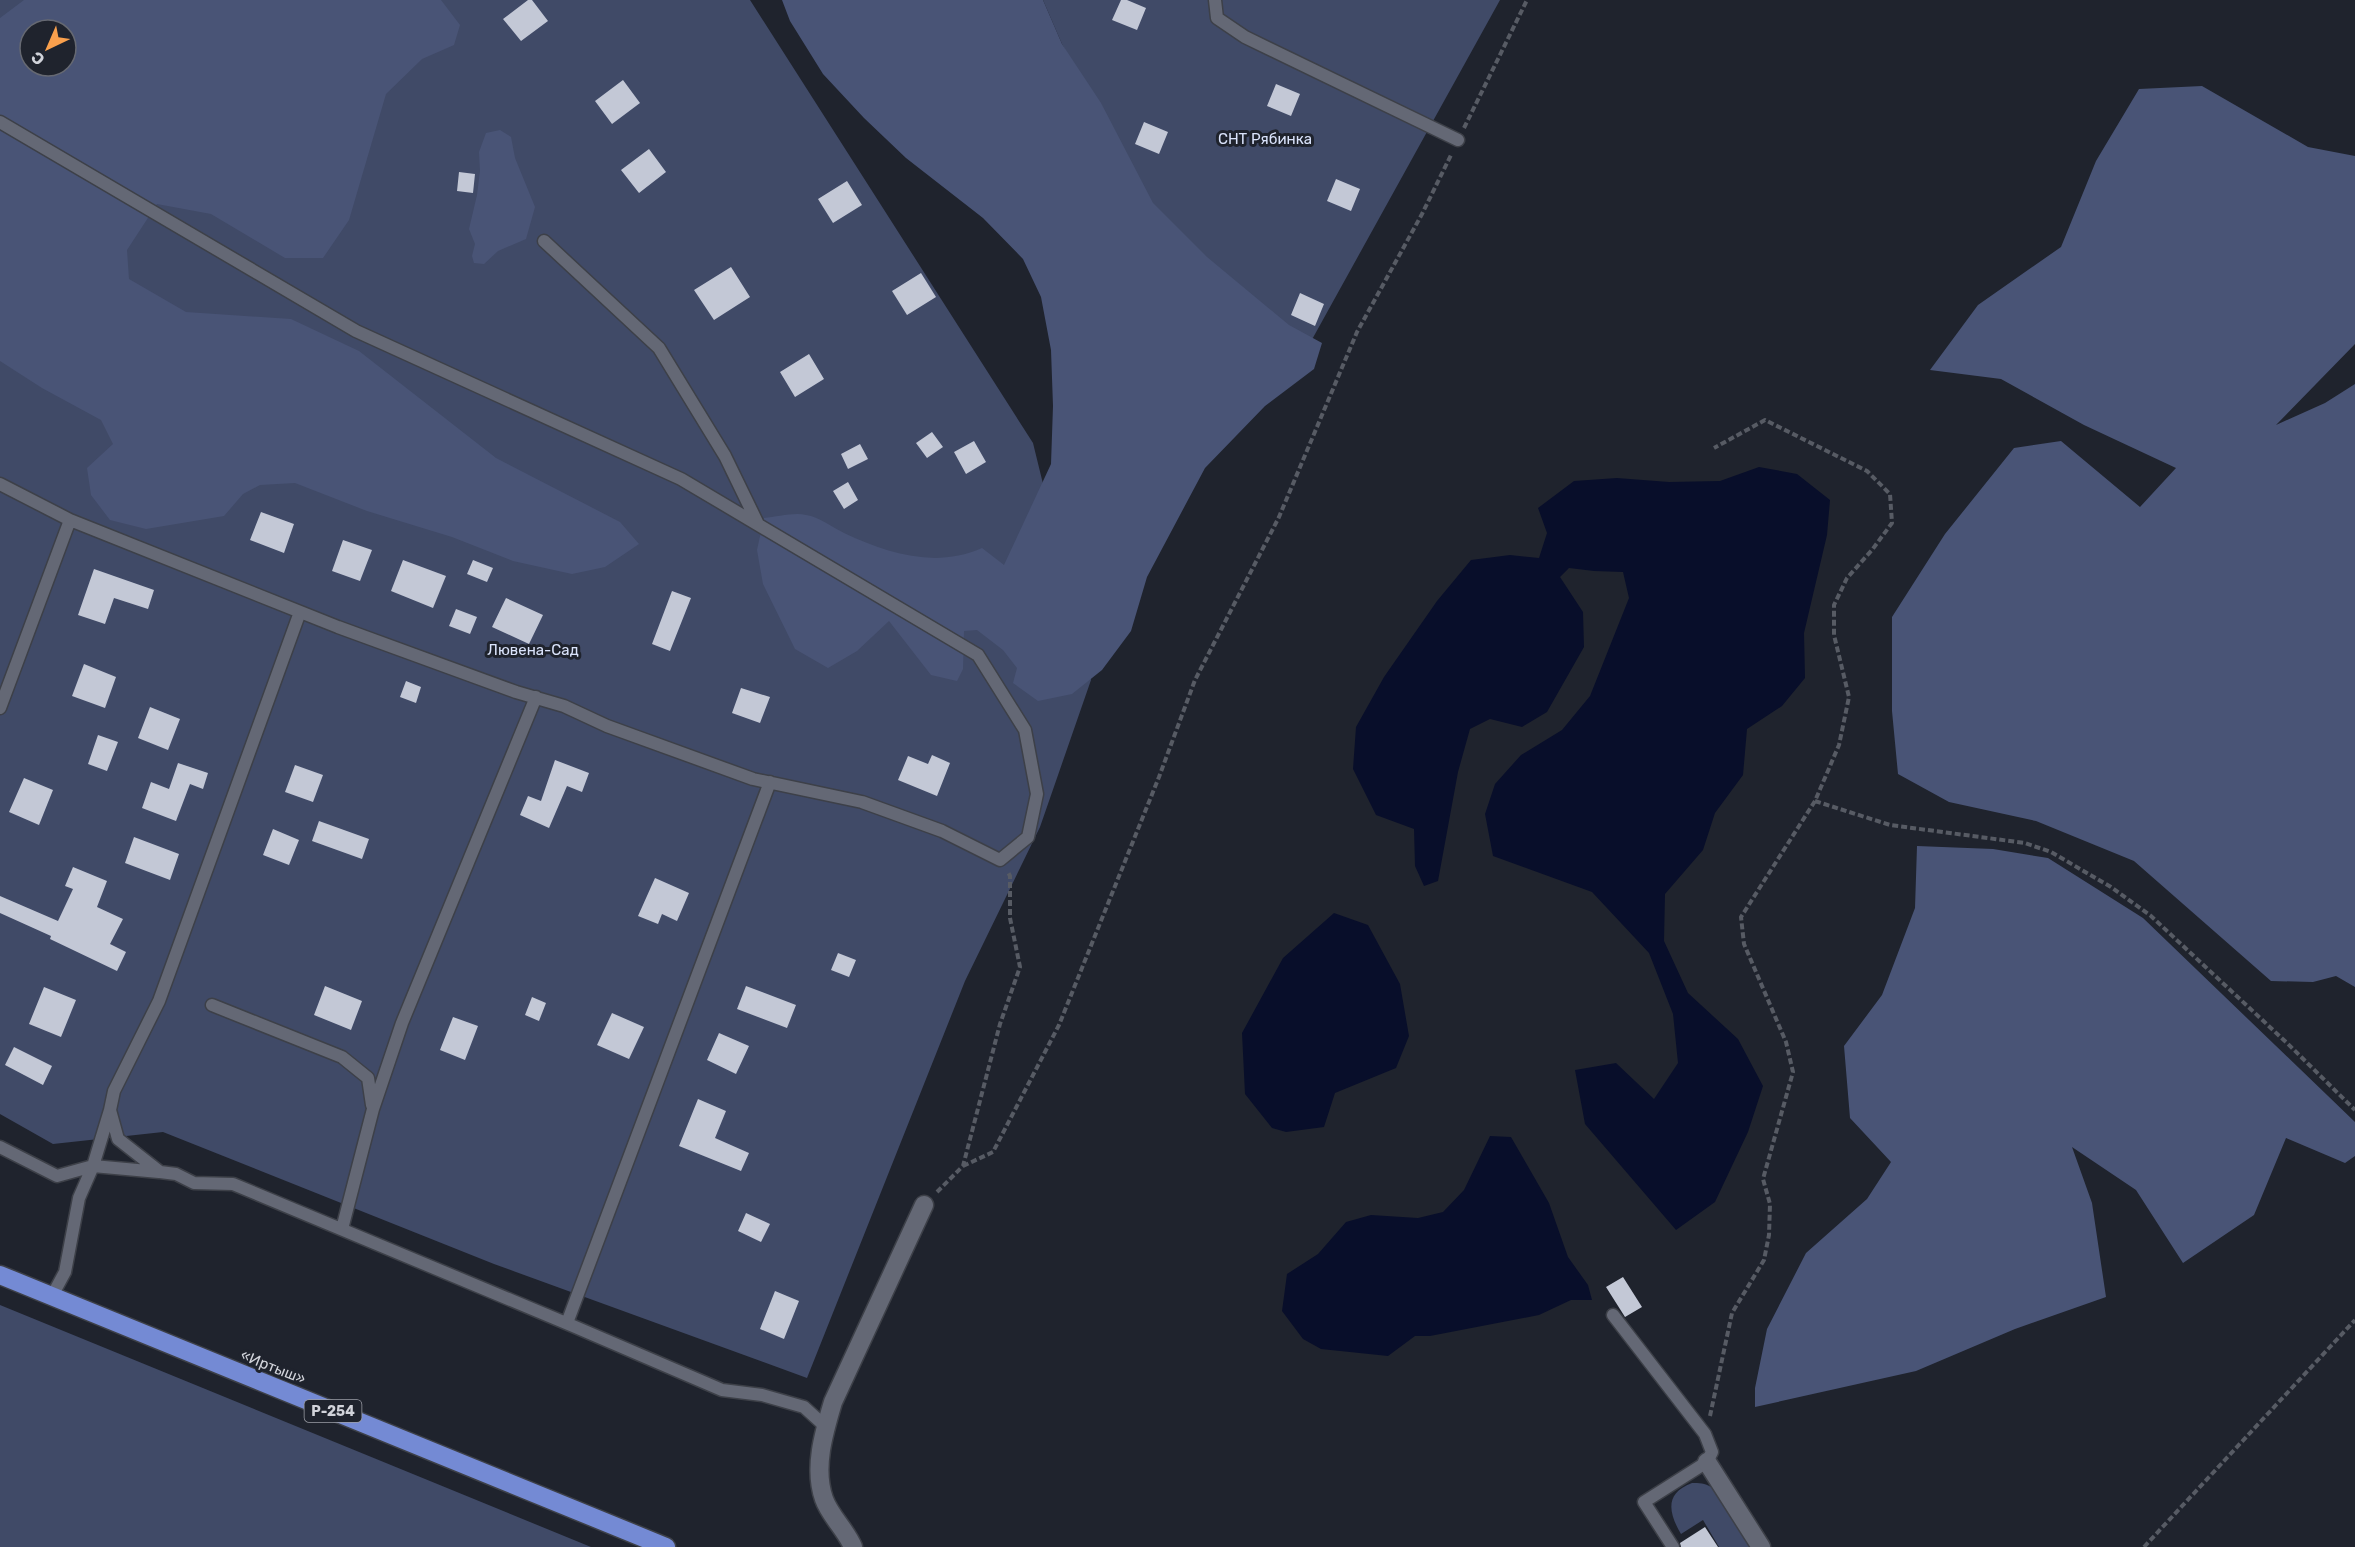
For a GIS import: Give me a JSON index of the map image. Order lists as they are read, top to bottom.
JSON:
{
  "streets": {
    "highway": ["«Иртыш»", "Р-254"]
  },
  "parks": ["СНТ Рябинка", "Лювена-Сад"],
  "north": "bottom left"
}
